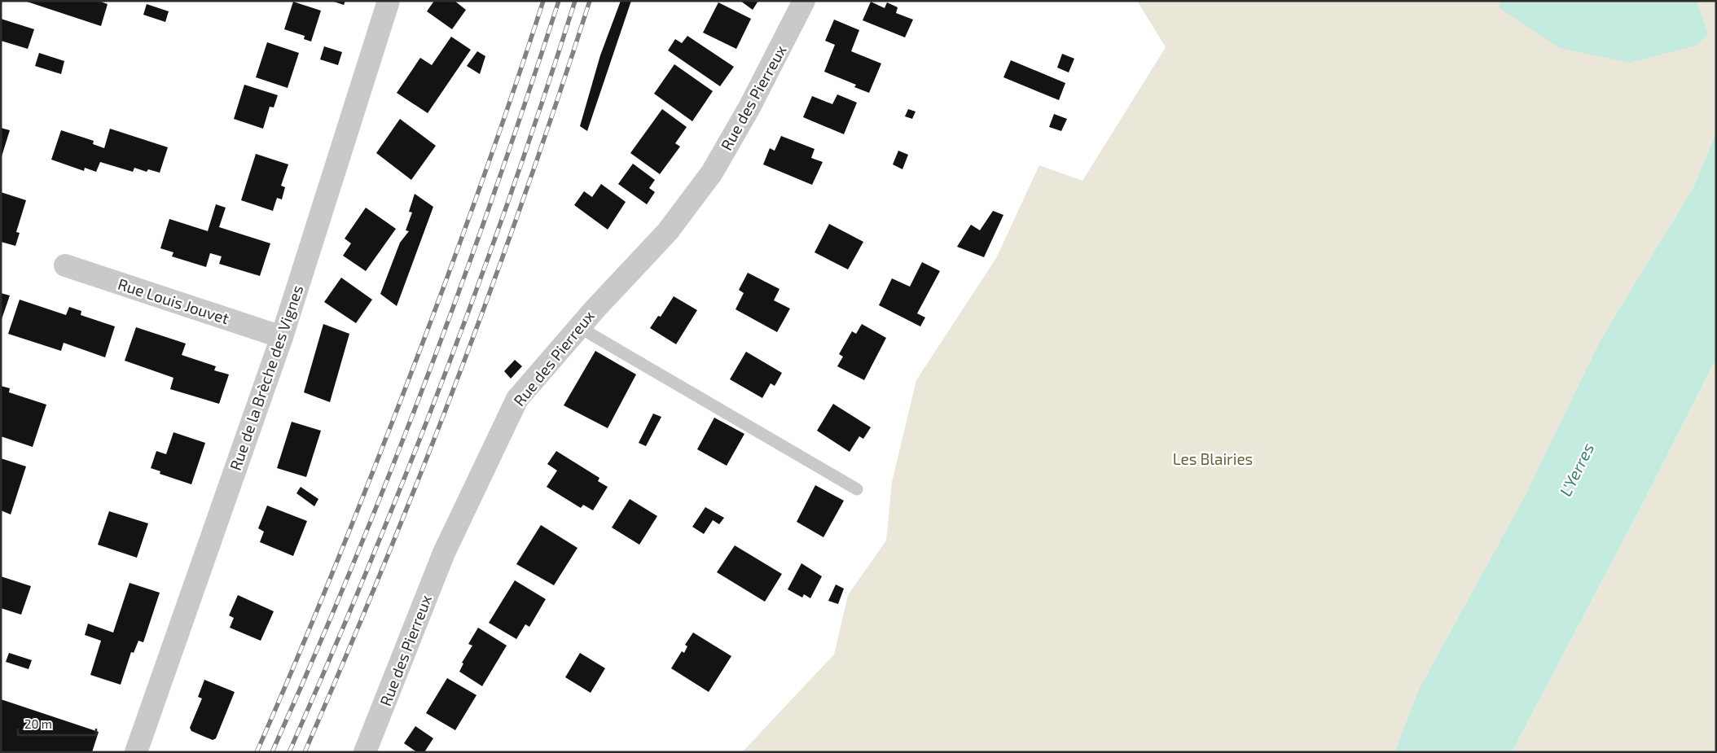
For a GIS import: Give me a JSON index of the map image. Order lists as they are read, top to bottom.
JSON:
{
  "streets": {
    "street": ["Rue des Pierreux", "Rue Louis Jouvet", "Rue de la Brèche des Vignes"]
  },
  "crossings": [
    ["Rue Louis Jouvet", "Rue de la Brèche des Vignes"]
  ],
  "water": ["L'Yerres"],
  "parks": ["Les Blairies"],
  "scale_bar": "20 m"
}
